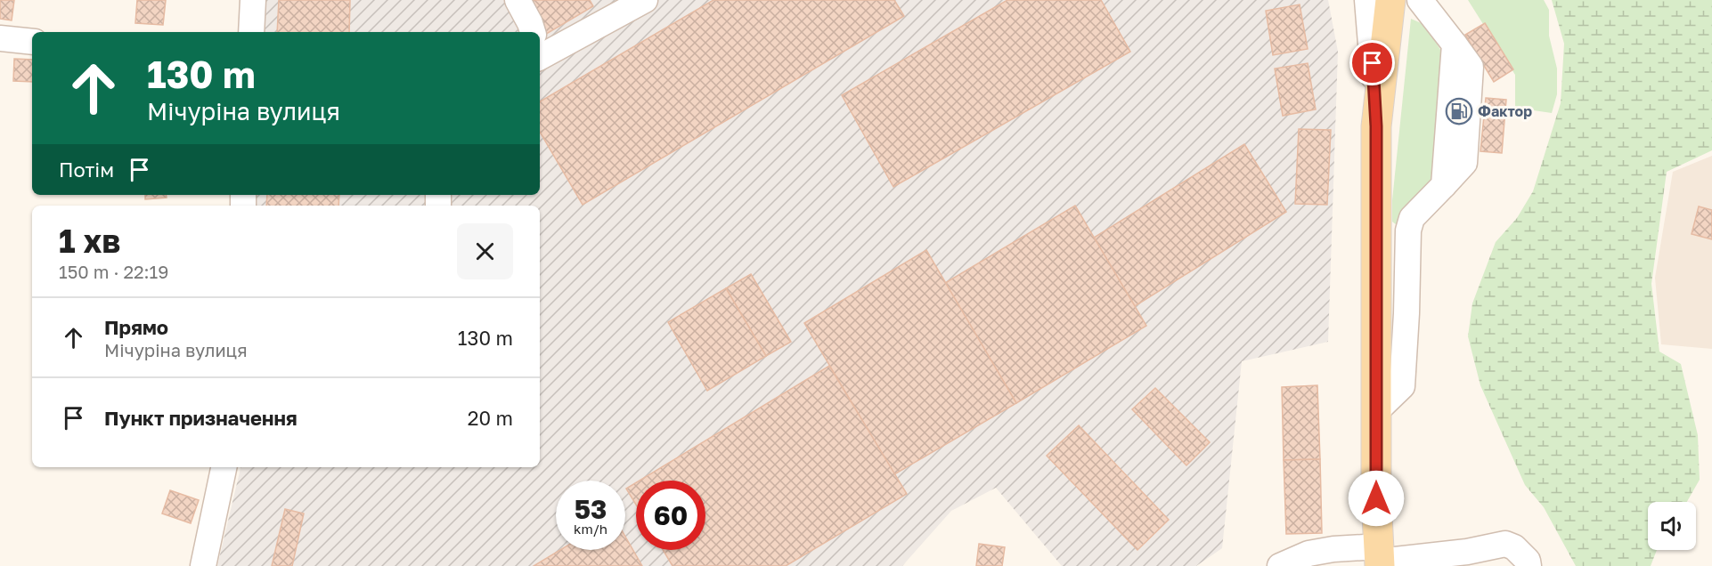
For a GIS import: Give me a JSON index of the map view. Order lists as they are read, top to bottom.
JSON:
{
  "places": {
    "fuel station": ["Фактор"]
  },
  "page": {
    "turn": ["130 m", "Мічуріна вулиця"],
    "then": "Потім",
    "heading": ["1 хв", "150 m · 22:19"],
    "list": [
      {
        "name": "Прямо",
        "note": "Мічуріна вулиця",
        "value": "130 m"
      },
      {
        "name": "Пункт призначення",
        "value": "20 m"
      }
    ],
    "speed": "53 km/h",
    "limit": "60"
  }
}
